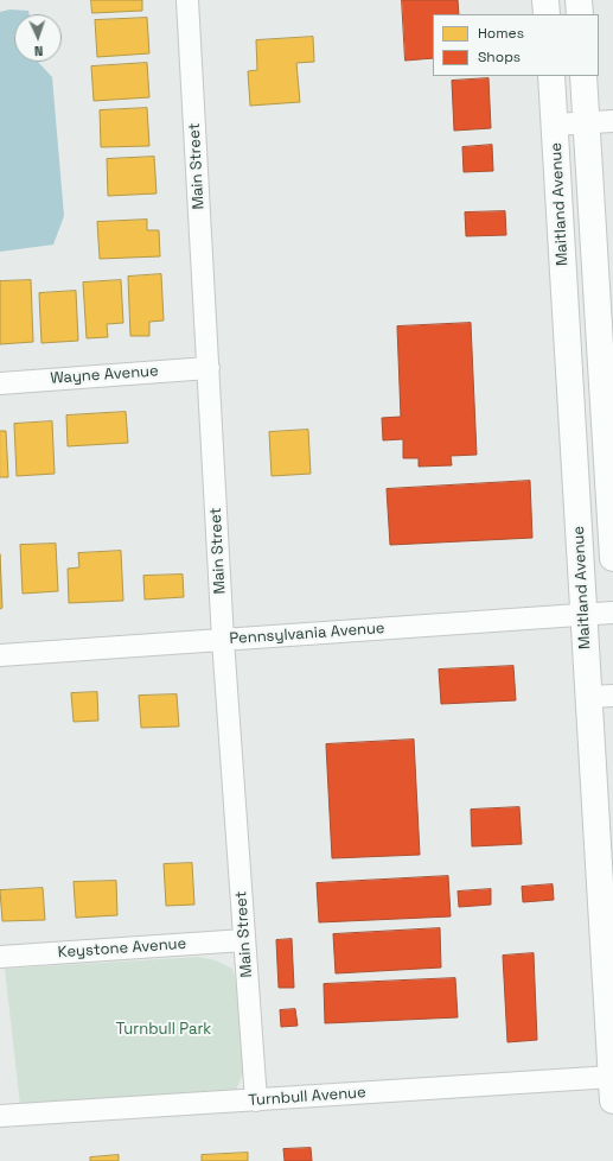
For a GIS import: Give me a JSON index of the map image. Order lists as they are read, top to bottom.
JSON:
{
  "streets": {
    "main road": ["Maitland Avenue"],
    "street": [
      "Main Street",
      "Wayne Avenue",
      "Pennsylvania Avenue",
      "Keystone Avenue",
      "Turnbull Avenue"
    ]
  },
  "crossings": [
    ["Main Street", "Wayne Avenue"],
    ["Main Street", "Pennsylvania Avenue"],
    ["Main Street", "Keystone Avenue"],
    ["Main Street", "Turnbull Avenue"],
    ["Maitland Avenue", "Pennsylvania Avenue"],
    ["Maitland Avenue", "Turnbull Avenue"]
  ],
  "parks": ["Turnbull Park"],
  "legend": ["Homes", "Shops"],
  "north": "bottom"
}
